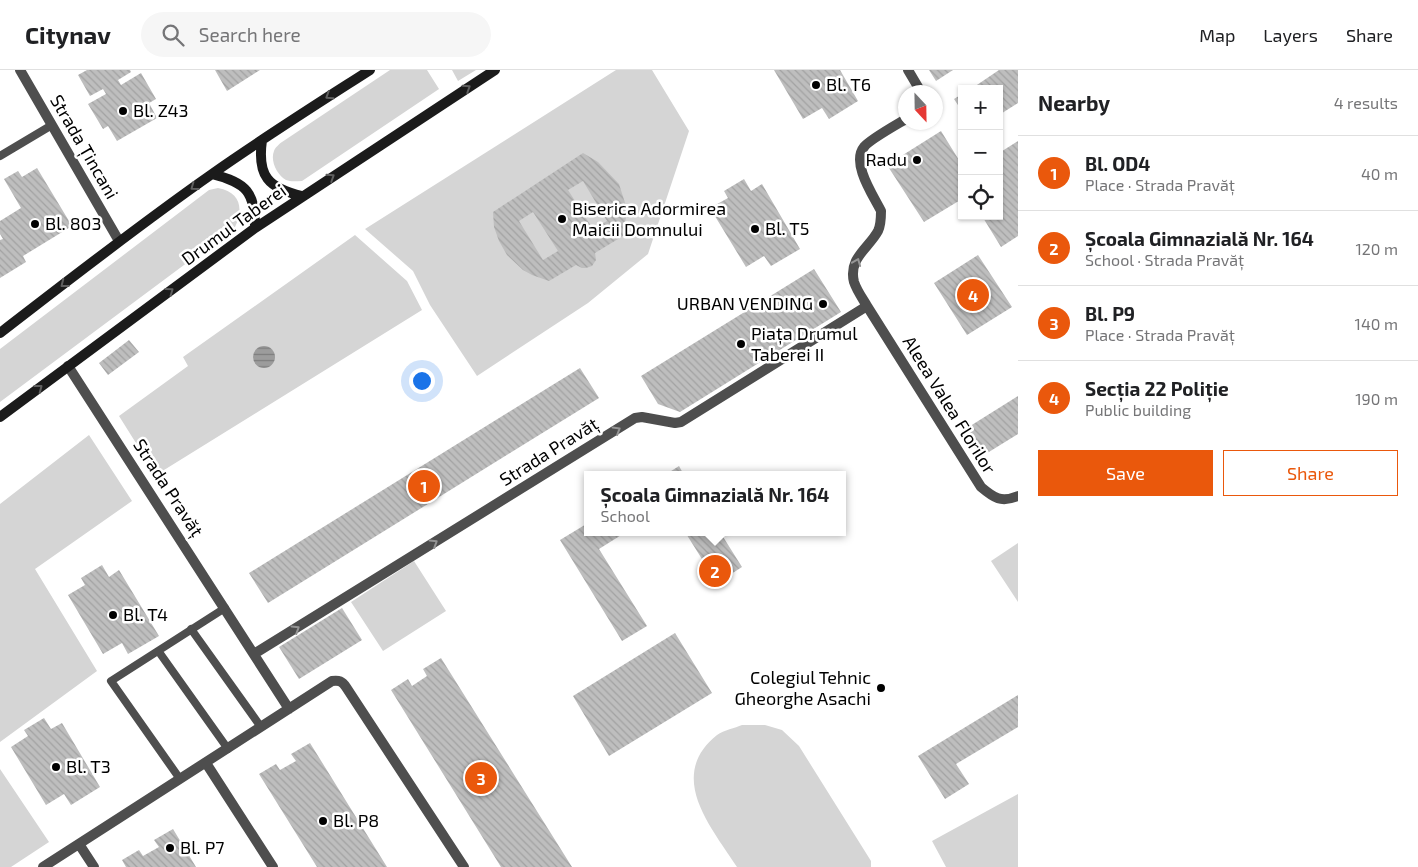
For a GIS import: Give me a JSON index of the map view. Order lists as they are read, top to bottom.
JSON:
{
  "streets": {
    "main road": ["Drumul Taberei"],
    "street": ["Strada Țincani", "Aleea Valea Florilor", "Strada Pravăț"]
  },
  "crossings": [
    ["Drumul Taberei", "Strada Pravăț"],
    ["Aleea Valea Florilor", "Strada Pravăț"]
  ],
  "one_way": ["Aleea Valea Florilor", "Strada Pravăț"],
  "places": [
    "Bl. T6",
    "Bl. Z43",
    "Radu",
    "Biserica Adormirea Maicii Domnului",
    "Bl. 803",
    "Bl. T5",
    "URBAN VENDING",
    "Piața Drumul Taberei II",
    "Bl. T4",
    "Colegiul Tehnic Gheorghe Asachi",
    "Bl. T3",
    "Bl. P8",
    "Bl. P7"
  ],
  "north": "bottom",
  "page": {
    "header": "Citynav",
    "search": "Search here",
    "nav": ["Map", "Layers", "Share"],
    "heading": ["Nearby", "4 results"],
    "map_buttons": ["+", "−"],
    "list": [
      {
        "mark": "1",
        "name": "Bl. OD4",
        "note": "Place · Strada Pravăț",
        "value": "40 m"
      },
      {
        "mark": "2",
        "name": "Școala Gimnazială Nr. 164",
        "note": "School · Strada Pravăț",
        "value": "120 m"
      },
      {
        "mark": "3",
        "name": "Bl. P9",
        "note": "Place · Strada Pravăț",
        "value": "140 m"
      },
      {
        "mark": "4",
        "name": "Secția 22 Poliție",
        "note": "Public building",
        "value": "190 m"
      }
    ],
    "pins": [
      "4",
      "1",
      "2",
      "3"
    ],
    "buttons": ["Save", "Share"],
    "popup": ["Școala Gimnazială Nr. 164", "School"]
  }
}
